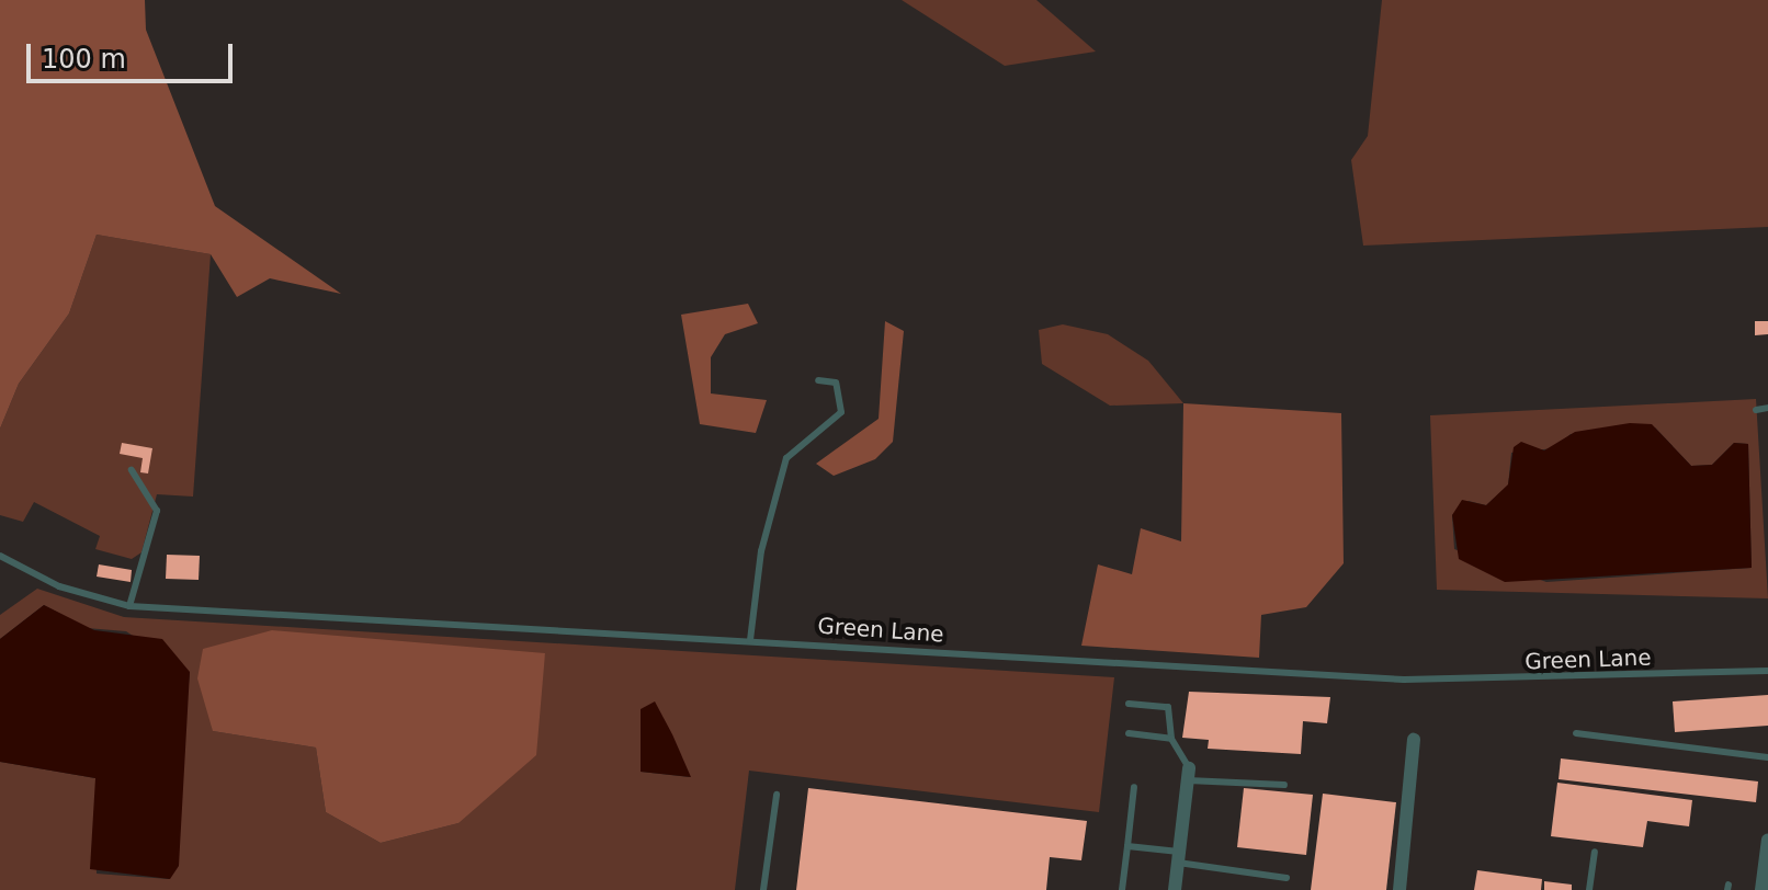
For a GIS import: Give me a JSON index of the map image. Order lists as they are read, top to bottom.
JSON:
{
  "streets": {
    "lane": ["Green Lane"]
  },
  "scale_bar": "100 m"
}
